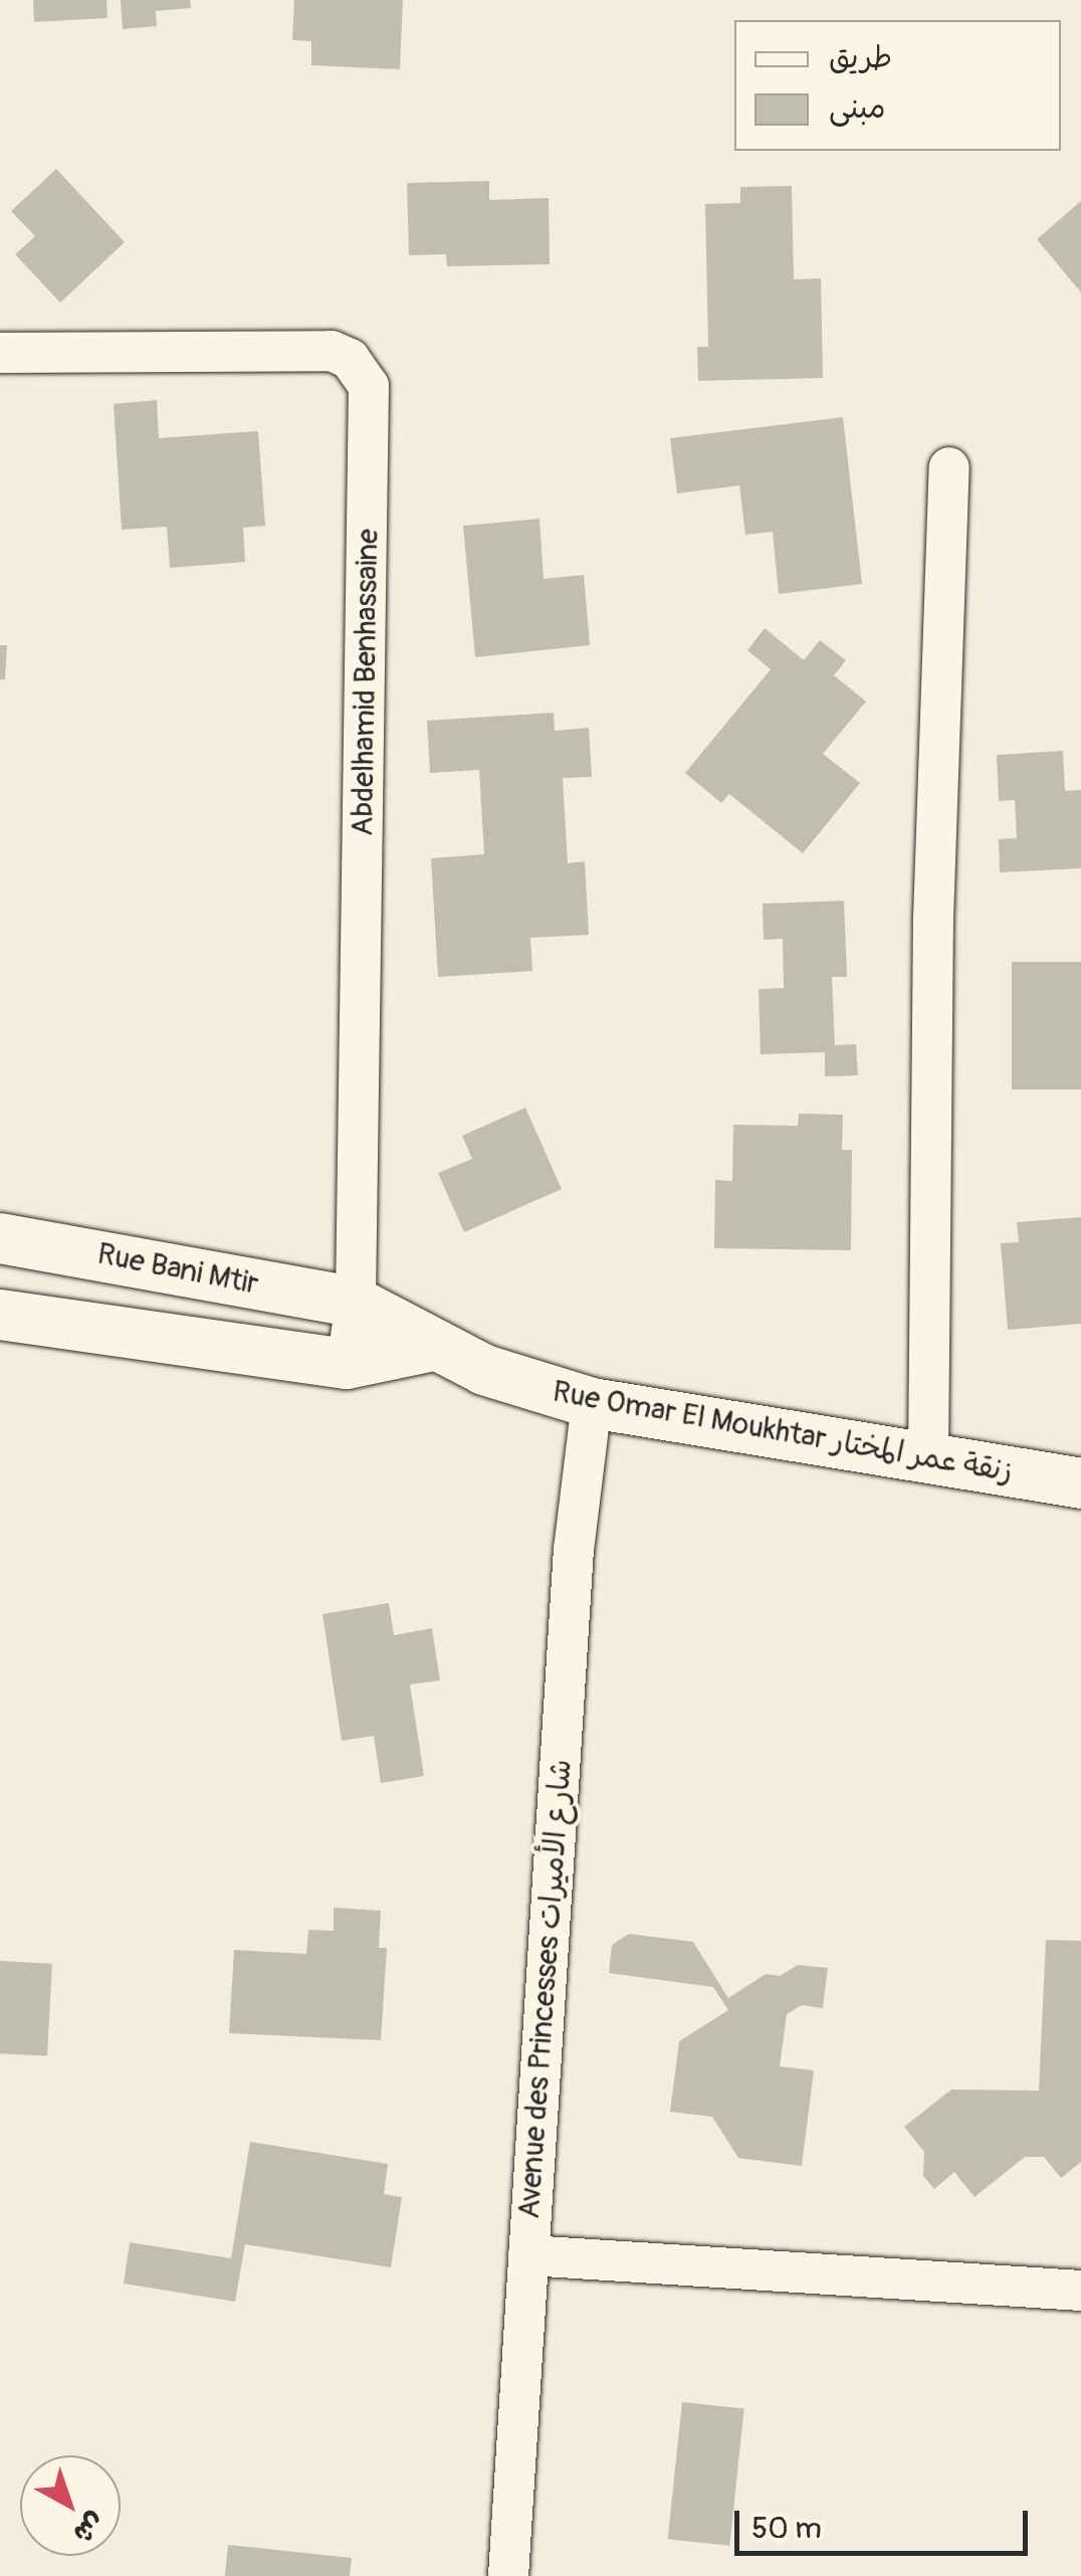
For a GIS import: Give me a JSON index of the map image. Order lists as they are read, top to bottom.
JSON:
{
  "streets": {
    "street": [
      "Abdelhamid Benhassaine",
      "Rue Bani Mtir",
      "Rue Omar El Moukhtar زنقة عمر المختار",
      "Avenue des Princesses شارع الأميرات"
    ]
  },
  "crossings": [
    ["Abdelhamid Benhassaine", "Rue Bani Mtir"],
    ["Abdelhamid Benhassaine", "Rue Omar El Moukhtar زنقة عمر المختار"],
    ["Rue Bani Mtir", "Rue Omar El Moukhtar زنقة عمر المختار"],
    ["Rue Omar El Moukhtar زنقة عمر المختار", "Avenue des Princesses شارع الأميرات"]
  ],
  "legend": ["طريق", "مبنى"],
  "scale_bar": "50 m",
  "north": "bottom right"
}
